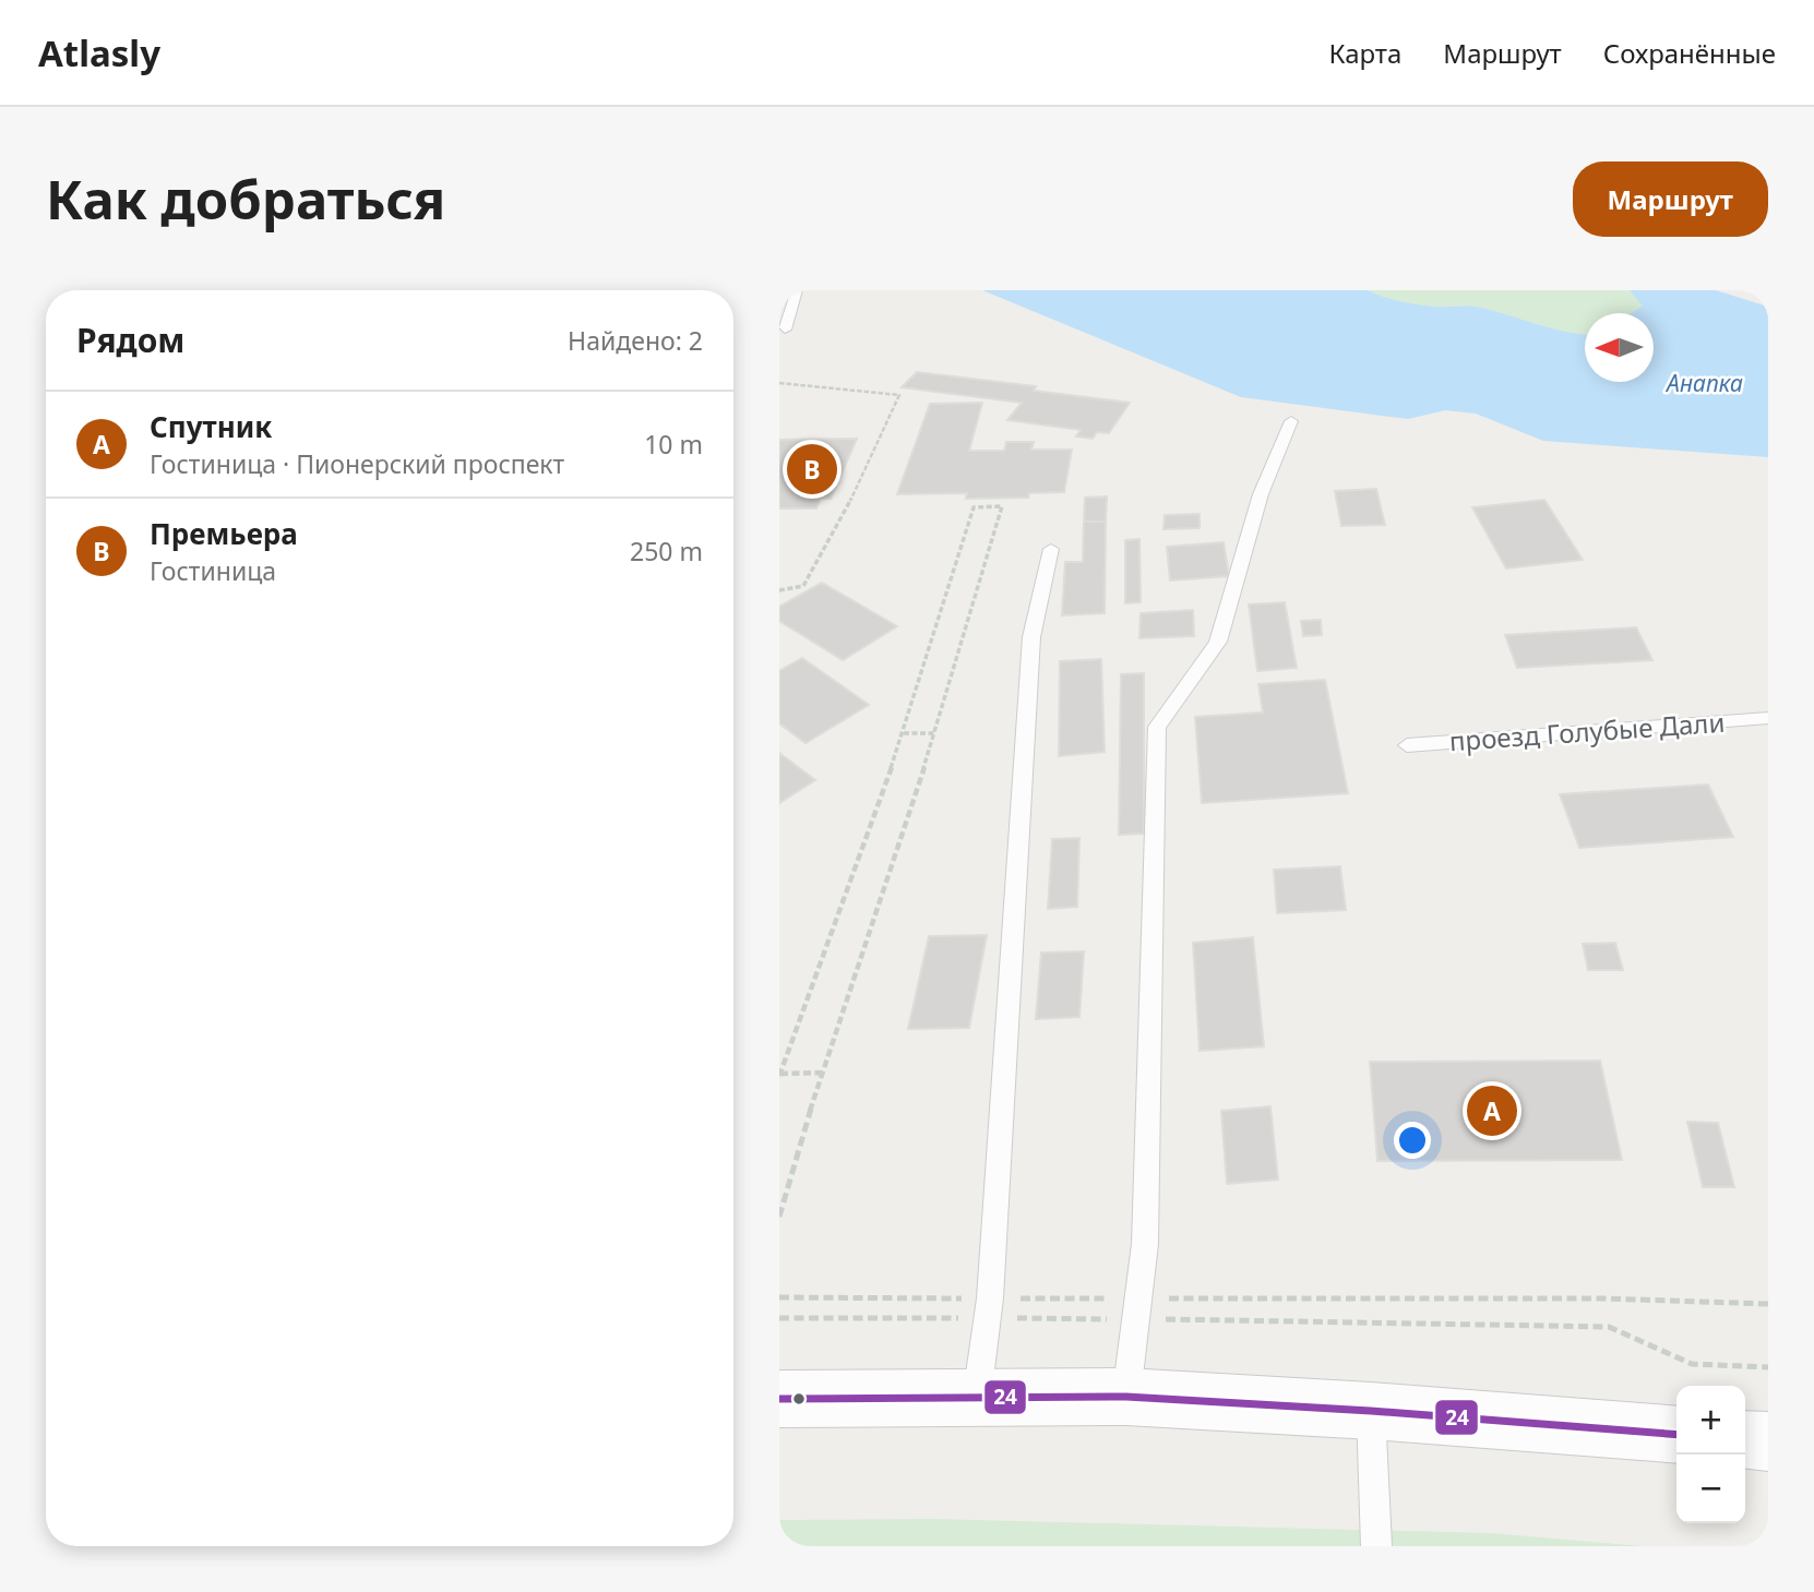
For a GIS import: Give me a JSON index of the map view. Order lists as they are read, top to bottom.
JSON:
{
  "streets": {
    "lane": ["проезд Голубые Дали"]
  },
  "water": ["Анапка"],
  "lines": ["transit line 24"],
  "north": "left",
  "page": {
    "header": "Atlasly",
    "nav": ["Карта", "Маршрут", "Сохранённые"],
    "buttons": "Маршрут",
    "title": "Как добраться",
    "heading": ["Рядом", "Найдено: 2"],
    "list": [
      {
        "mark": "A",
        "name": "Спутник",
        "note": "Гостиница · Пионерский проспект",
        "value": "10 m"
      },
      {
        "mark": "B",
        "name": "Премьера",
        "note": "Гостиница",
        "value": "250 m"
      }
    ],
    "pins": ["B", "A"],
    "map_buttons": ["+", "−"]
  }
}
